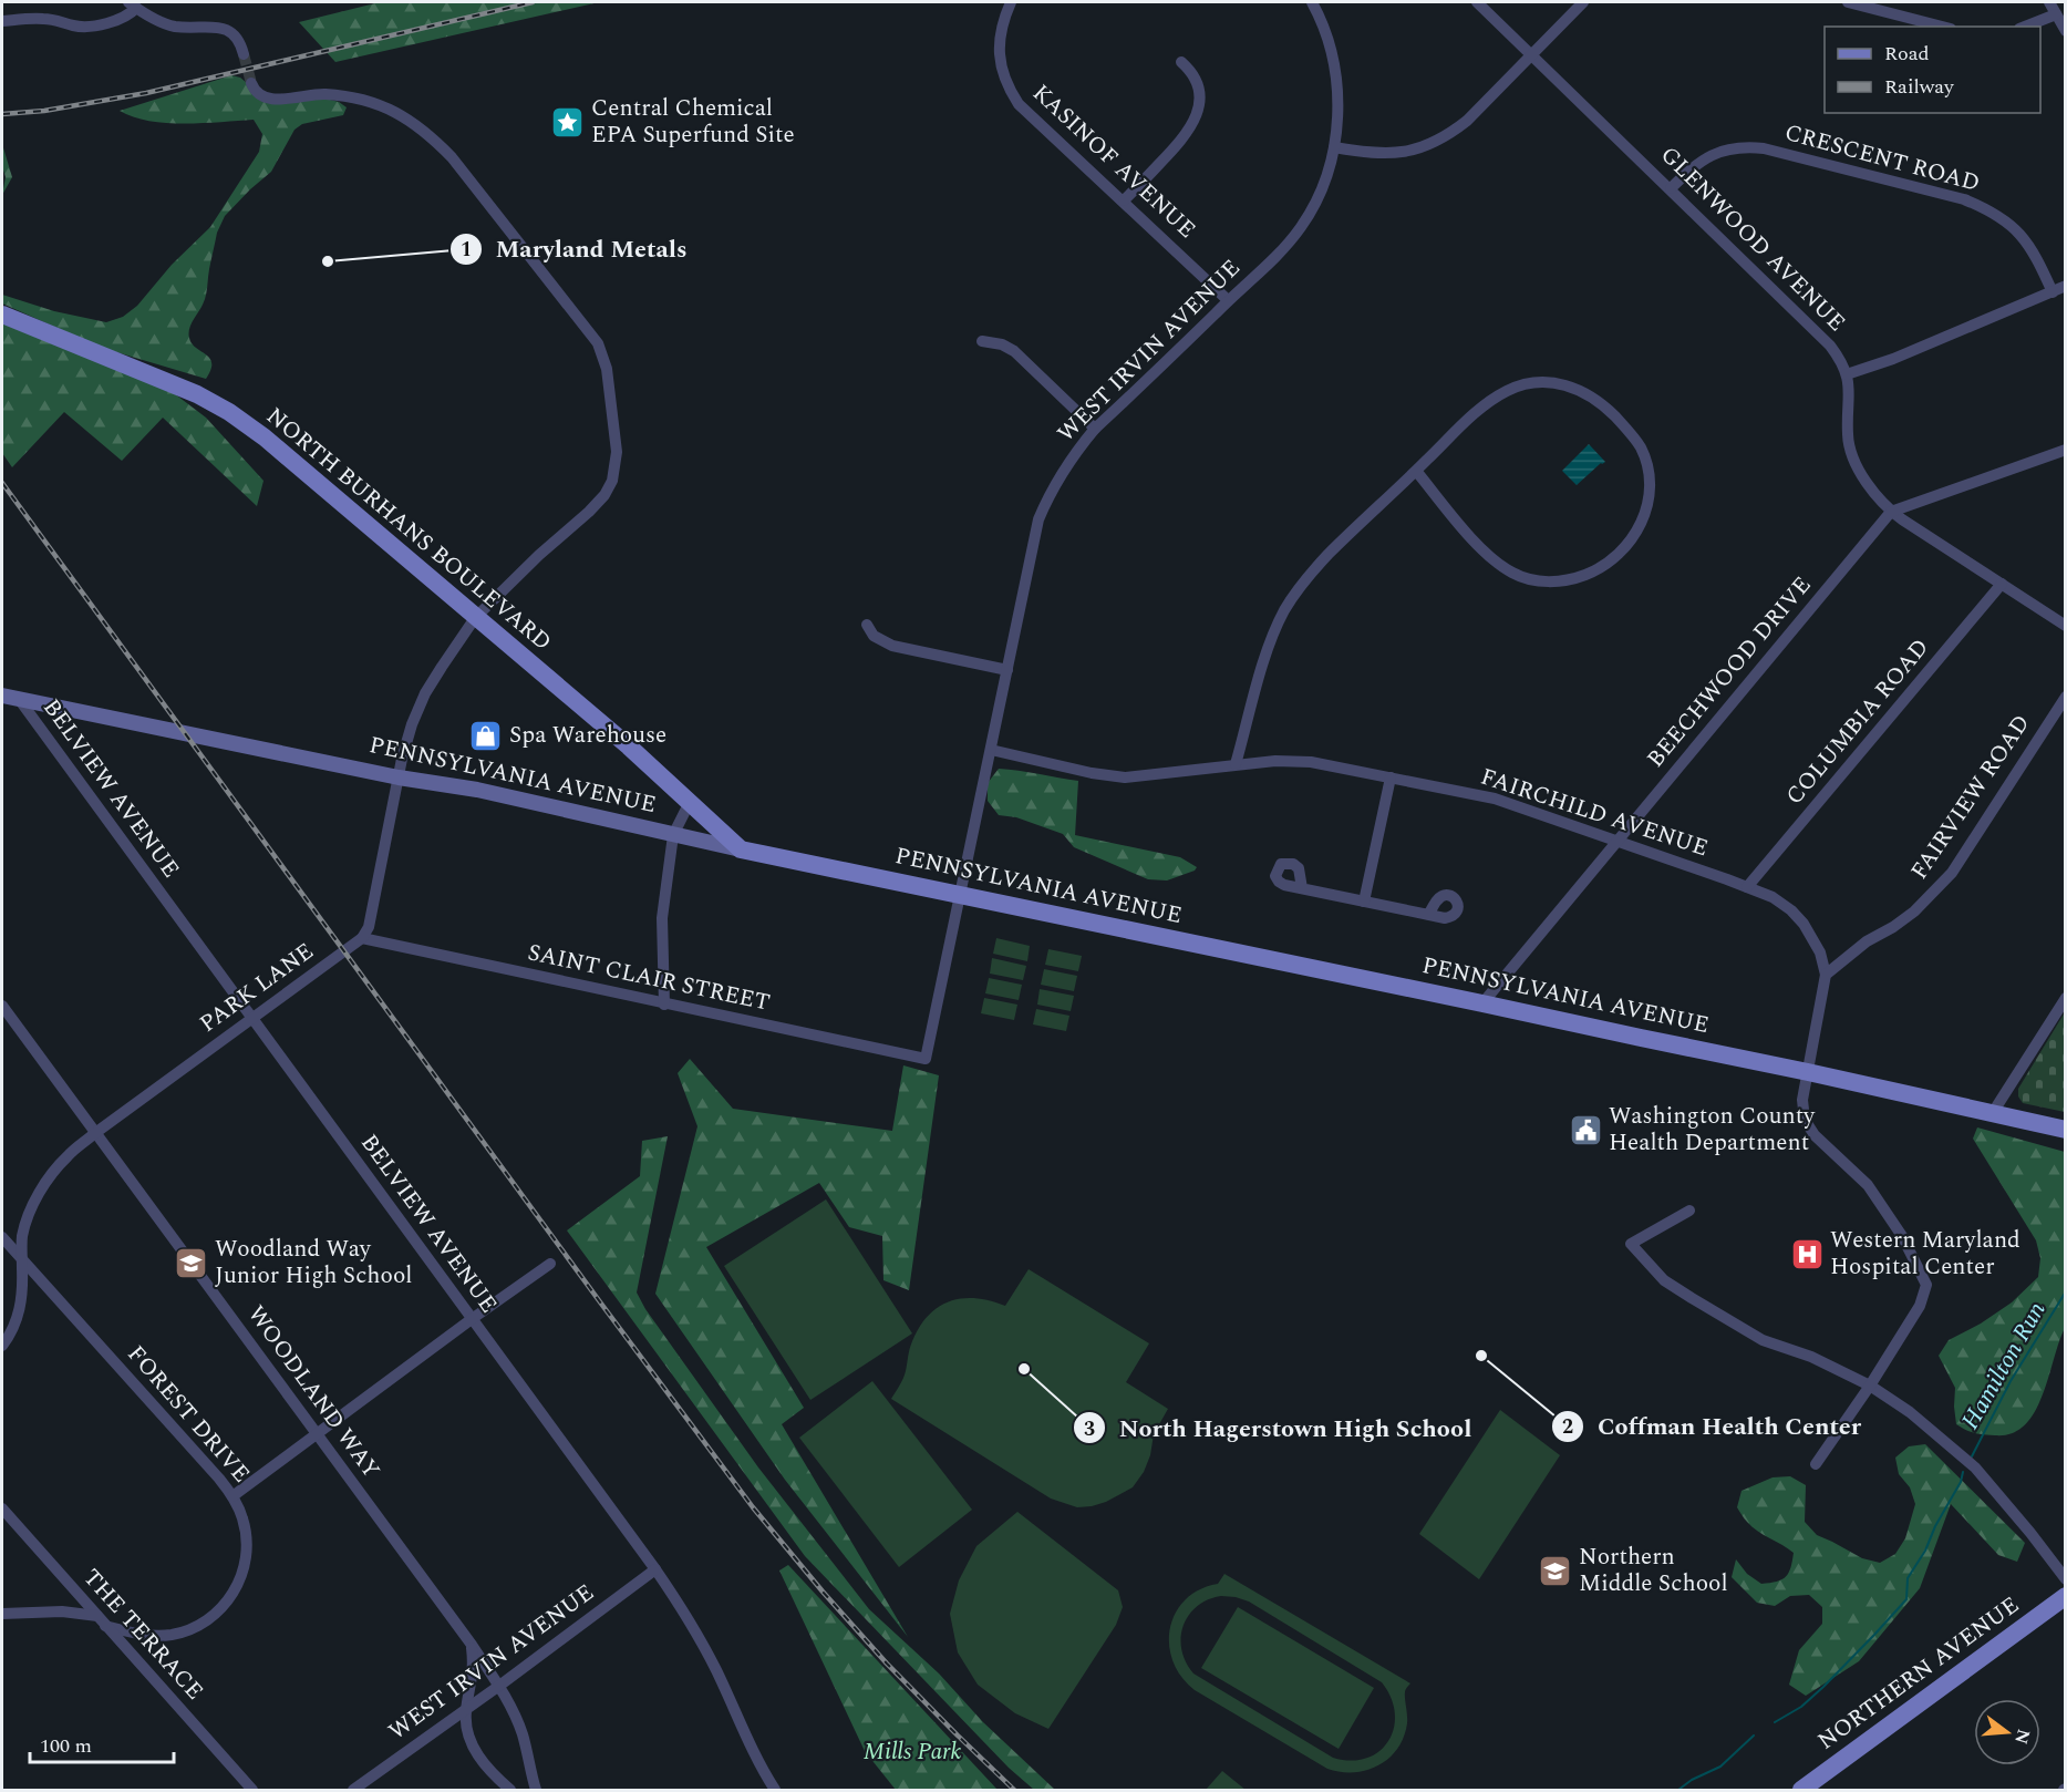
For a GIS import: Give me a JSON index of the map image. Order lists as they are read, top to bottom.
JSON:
{
  "streets": {
    "main road": ["NORTH BURHANS BOULEVARD", "PENNSYLVANIA AVENUE", "NORTHERN AVENUE"],
    "street": [
      "CRESCENT ROAD",
      "KASINOF AVENUE",
      "GLENWOOD AVENUE",
      "WEST IRVIN AVENUE",
      "BEECHWOOD DRIVE",
      "COLUMBIA ROAD",
      "BELVIEW AVENUE",
      "FAIRVIEW ROAD",
      "FAIRCHILD AVENUE",
      "SAINT CLAIR STREET",
      "PARK LANE",
      "WOODLAND WAY",
      "FOREST DRIVE",
      "THE TERRACE"
    ]
  },
  "crossings": [
    ["CRESCENT ROAD", "GLENWOOD AVENUE"],
    ["KASINOF AVENUE", "WEST IRVIN AVENUE"],
    ["GLENWOOD AVENUE", "BEECHWOOD DRIVE"],
    ["GLENWOOD AVENUE", "COLUMBIA ROAD"],
    ["WEST IRVIN AVENUE", "PENNSYLVANIA AVENUE"],
    ["WEST IRVIN AVENUE", "BELVIEW AVENUE"],
    ["WEST IRVIN AVENUE", "FAIRCHILD AVENUE"],
    ["WEST IRVIN AVENUE", "SAINT CLAIR STREET"],
    ["WEST IRVIN AVENUE", "WOODLAND WAY"],
    ["NORTH BURHANS BOULEVARD", "PENNSYLVANIA AVENUE"],
    ["BEECHWOOD DRIVE", "PENNSYLVANIA AVENUE"],
    ["BEECHWOOD DRIVE", "FAIRCHILD AVENUE"],
    ["COLUMBIA ROAD", "FAIRCHILD AVENUE"],
    ["PENNSYLVANIA AVENUE", "BELVIEW AVENUE"],
    ["BELVIEW AVENUE", "PARK LANE"],
    ["FAIRVIEW ROAD", "FAIRCHILD AVENUE"],
    ["SAINT CLAIR STREET", "PARK LANE"],
    ["PARK LANE", "WOODLAND WAY"],
    ["PARK LANE", "FOREST DRIVE"],
    ["FOREST DRIVE", "THE TERRACE"]
  ],
  "water": ["Hamilton Run"],
  "parks": ["Mills Park"],
  "places": {
    "place": ["Central Chemical EPA Superfund Site"],
    "other": ["Maryland Metals", "Coffman Health Center", "North Hagerstown High School"],
    "shop": ["Spa Warehouse"],
    "public building": ["Washington County Health Department"],
    "hospital": ["Western Maryland Hospital Center"],
    "school or university": ["Woodland Way Junior High School", "Northern Middle School"]
  },
  "legend": ["Road", "Railway"],
  "scale_bar": "100 m",
  "north": "right"
}
